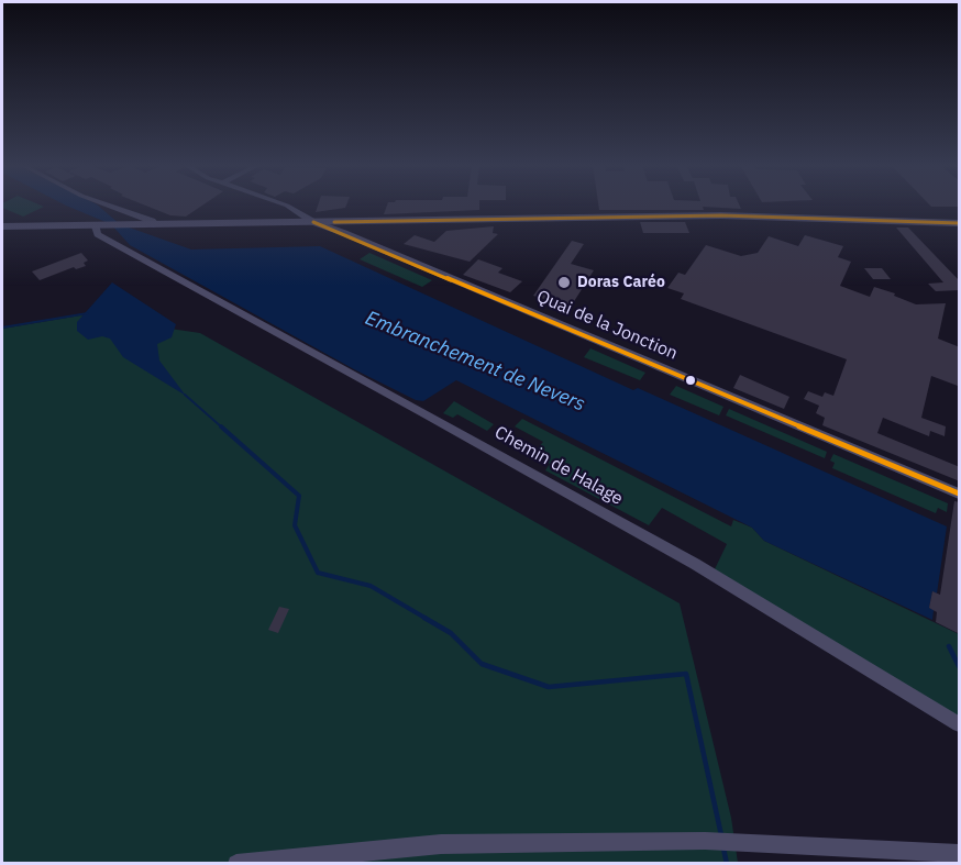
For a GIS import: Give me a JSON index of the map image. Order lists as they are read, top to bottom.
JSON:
{
  "streets": {
    "street": ["Quai de la Jonction", "Chemin de Halage"]
  },
  "water": ["Embranchement de Nevers"],
  "places": ["Doras Caréo"]
}
